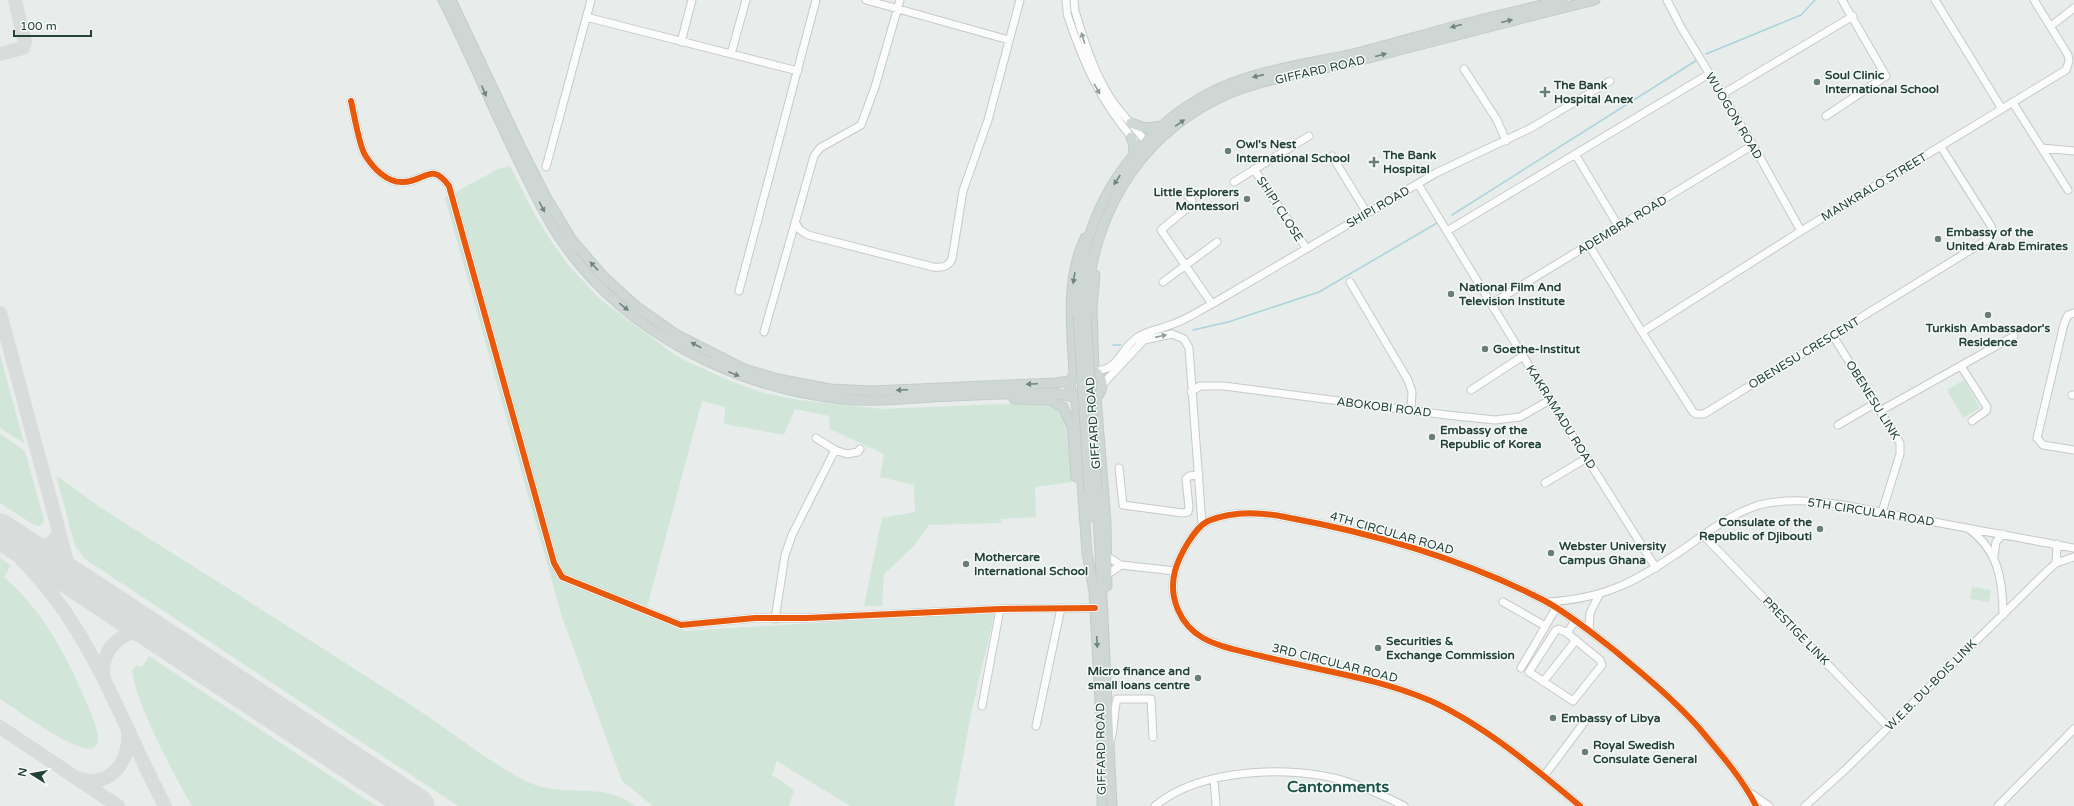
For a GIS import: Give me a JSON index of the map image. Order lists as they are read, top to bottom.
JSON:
{
  "streets": {
    "main road": ["GIFFARD ROAD"],
    "street": [
      "WUOGON ROAD",
      "MANKRALO STREET",
      "SHIPI ROAD",
      "SHIPI CLOSE",
      "ADEMBRA ROAD",
      "OBENESU CRESCENT",
      "OBENESU LINK",
      "ABOKOBI ROAD",
      "KAKRAMADU ROAD",
      "5TH CIRCULAR ROAD",
      "4TH CIRCULAR ROAD",
      "PRESTIGE LINK",
      "3RD CIRCULAR ROAD",
      "W.E.B. DU-BOIS LINK"
    ]
  },
  "crossings": [
    ["GIFFARD ROAD", "SHIPI ROAD"],
    ["WUOGON ROAD", "MANKRALO STREET"],
    ["WUOGON ROAD", "ADEMBRA ROAD"],
    ["MANKRALO STREET", "OBENESU CRESCENT"],
    ["SHIPI ROAD", "SHIPI CLOSE"],
    ["SHIPI ROAD", "KAKRAMADU ROAD"],
    ["ADEMBRA ROAD", "OBENESU CRESCENT"],
    ["ADEMBRA ROAD", "KAKRAMADU ROAD"],
    ["OBENESU CRESCENT", "OBENESU LINK"],
    ["OBENESU LINK", "5TH CIRCULAR ROAD"],
    ["ABOKOBI ROAD", "KAKRAMADU ROAD"],
    ["ABOKOBI ROAD", "4TH CIRCULAR ROAD"],
    ["KAKRAMADU ROAD", "5TH CIRCULAR ROAD"],
    ["5TH CIRCULAR ROAD", "4TH CIRCULAR ROAD"],
    ["5TH CIRCULAR ROAD", "PRESTIGE LINK"],
    ["PRESTIGE LINK", "W.E.B. DU-BOIS LINK"]
  ],
  "districts": ["Cantonments"],
  "places": {
    "other": [
      "Soul Clinic International School",
      "Owl's Nest International School",
      "Little Explorers Montessori",
      "Embassy of the United Arab Emirates",
      "National Film And Television Institute",
      "Turkish Ambassador's Residence",
      "Goethe-Institut",
      "Embassy of the Republic of Korea",
      "Consulate of the Republic of Djibouti",
      "Webster University Campus Ghana",
      "Mothercare International School",
      "Securities & Exchange Commission",
      "Micro finance and small loans centre",
      "Embassy of Libya",
      "Royal Swedish Consulate General"
    ],
    "health": ["The Bank Hospital Anex", "The Bank Hospital"]
  },
  "scale_bar": "100 m",
  "north": "left"
}
